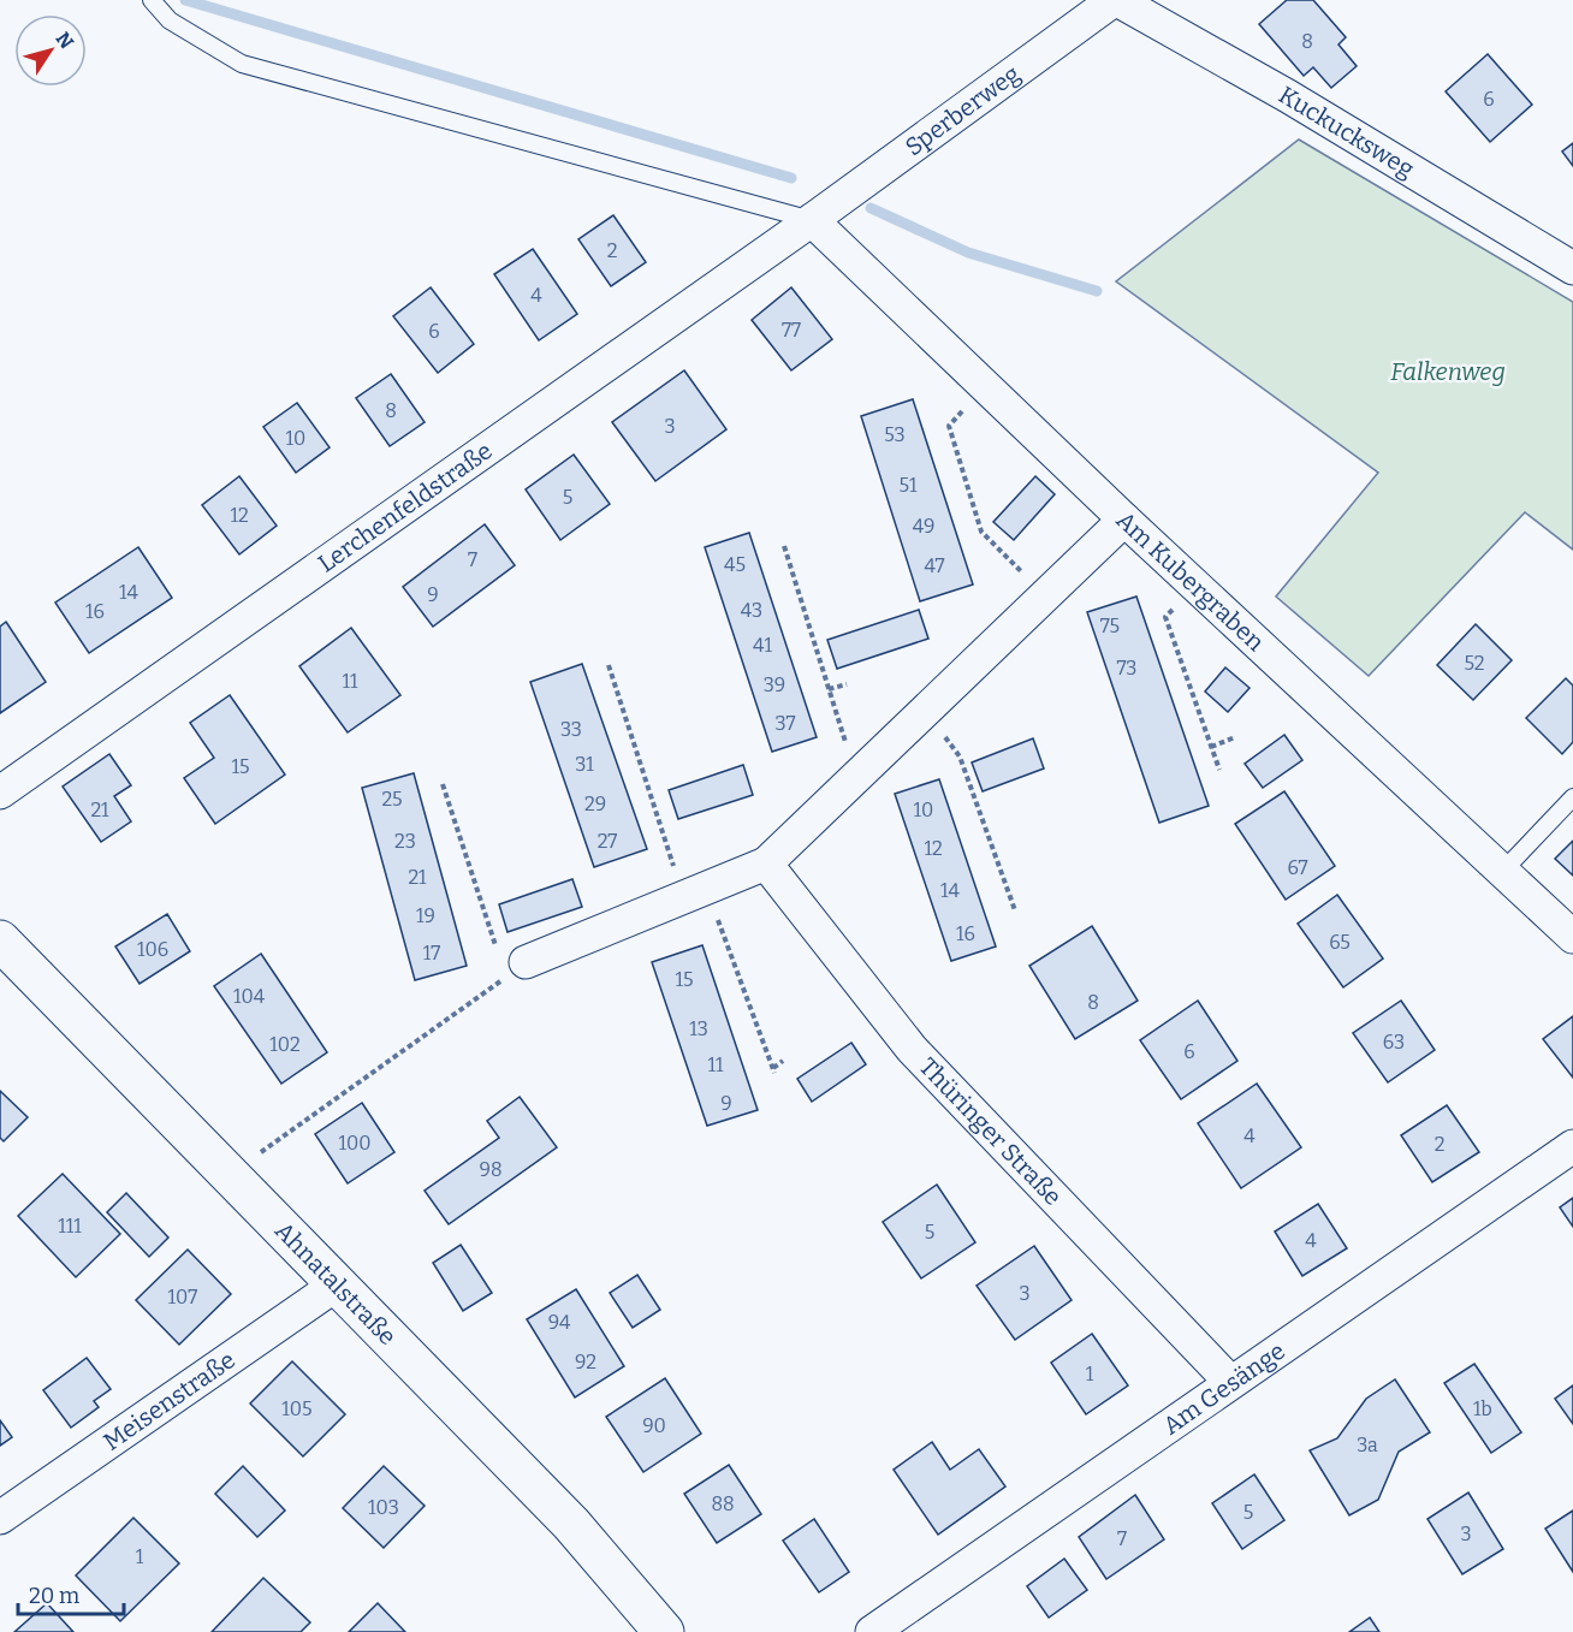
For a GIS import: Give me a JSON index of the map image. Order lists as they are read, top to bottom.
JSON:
{
  "streets": {
    "street": [
      "Sperberweg",
      "Kuckucksweg",
      "Lerchenfeldstraße",
      "Am Kubergraben",
      "Thüringer Straße",
      "Ahnatalstraße",
      "Am Gesänge",
      "Meisenstraße"
    ]
  },
  "crossings": [
    ["Sperberweg", "Kuckucksweg"],
    ["Sperberweg", "Lerchenfeldstraße"],
    ["Sperberweg", "Am Kubergraben"],
    ["Lerchenfeldstraße", "Am Kubergraben"],
    ["Thüringer Straße", "Am Gesänge"],
    ["Ahnatalstraße", "Meisenstraße"]
  ],
  "parks": ["Falkenweg"],
  "house_numbers": [
    "8",
    "6",
    "2",
    "4",
    "77",
    "6",
    "8",
    "3",
    "53",
    "10",
    "51",
    "5",
    "12",
    "49",
    "7",
    "45",
    "47",
    "14",
    "9",
    "43",
    "16",
    "75",
    "41",
    "52",
    "73",
    "11",
    "39",
    "37",
    "33",
    "31",
    "15",
    "25",
    "29",
    "21",
    "10",
    "23",
    "27",
    "12",
    "67",
    "21",
    "14",
    "19",
    "16",
    "65",
    "106",
    "17",
    "15",
    "104",
    "8",
    "13",
    "63",
    "102",
    "6",
    "11",
    "9",
    "4",
    "100",
    "2",
    "98",
    "111",
    "5",
    "4",
    "3",
    "107",
    "94",
    "92",
    "1",
    "105",
    "1b",
    "90",
    "3a",
    "88",
    "103",
    "5",
    "3",
    "7",
    "1"
  ],
  "scale_bar": "20 m",
  "north": "top right"
}
